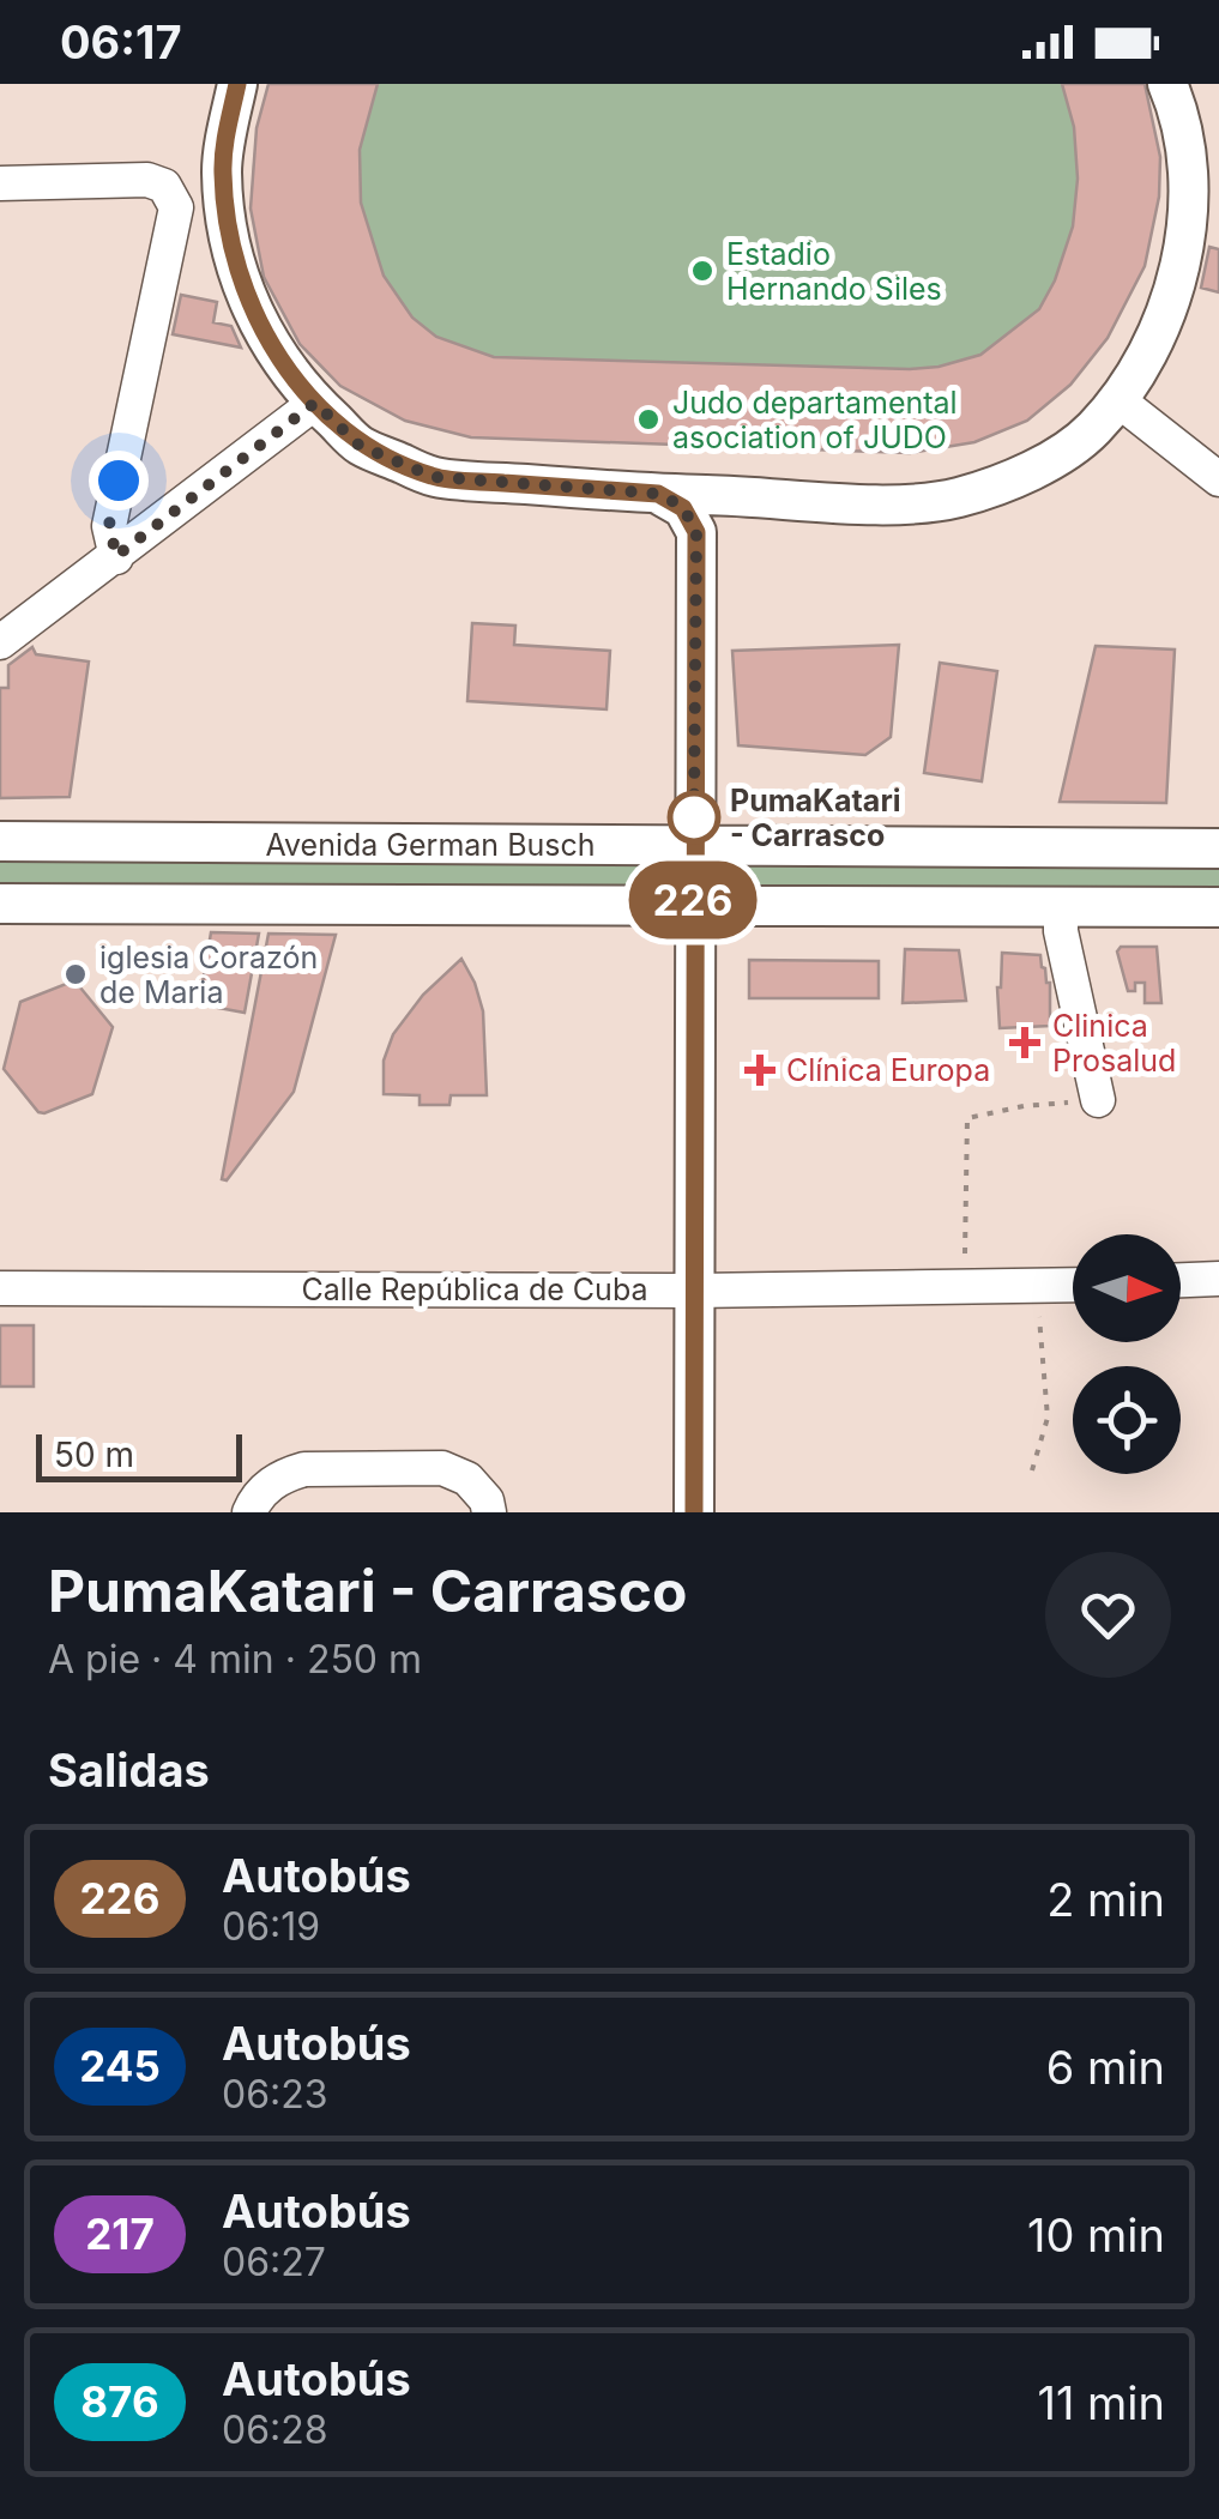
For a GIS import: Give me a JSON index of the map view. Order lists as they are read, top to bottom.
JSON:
{
  "streets": {
    "main road": ["Avenida German Busch"],
    "street": ["Calle República de Cuba"]
  },
  "places": {
    "other": [
      "Estadio Hernando Siles",
      "Judo departamental asociation of JUDO",
      "PumaKatari - Carrasco",
      "iglesia Corazón de Maria"
    ],
    "health": ["Clinica Prosalud", "Clínica Europa"]
  },
  "lines": ["bus line 226"],
  "scale_bar": "50 m",
  "north": "right",
  "page": {
    "status": "06:17",
    "on_map": "226",
    "scale": "50 m",
    "heading": [
      ["PumaKatari - Carrasco", "A pie · 4 min · 250 m"],
      "Salidas"
    ],
    "list": [
      {
        "mark": "226",
        "name": "Autobús",
        "note": "06:19",
        "value": "2 min"
      },
      {
        "mark": "245",
        "name": "Autobús",
        "note": "06:23",
        "value": "6 min"
      },
      {
        "mark": "217",
        "name": "Autobús",
        "note": "06:27",
        "value": "10 min"
      },
      {
        "mark": "876",
        "name": "Autobús",
        "note": "06:28",
        "value": "11 min"
      }
    ]
  }
}
